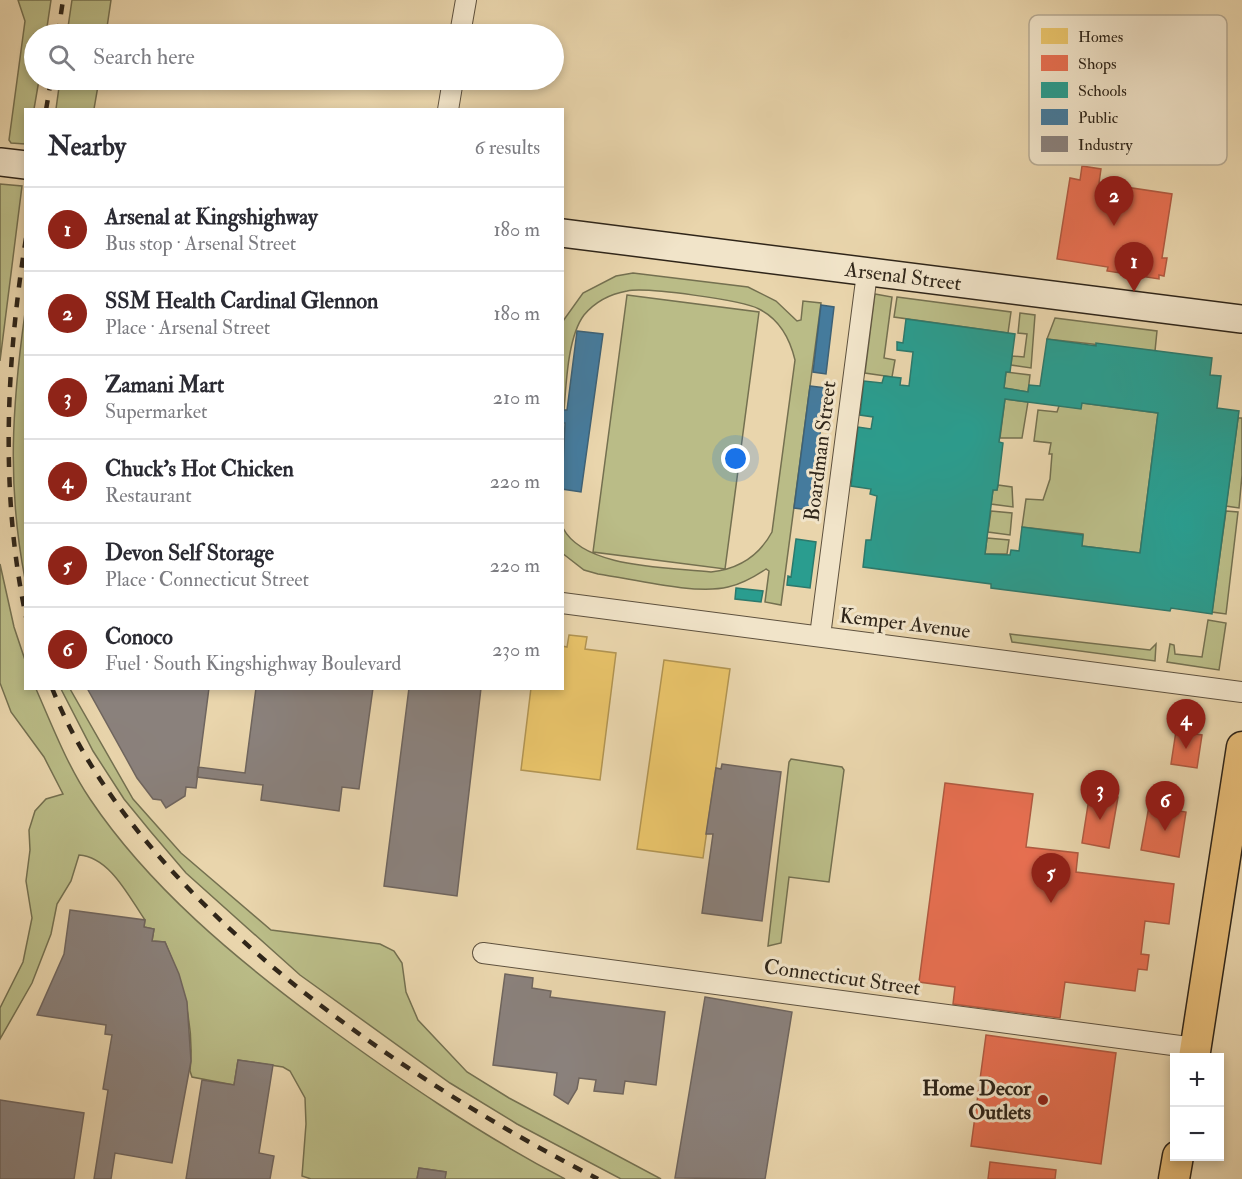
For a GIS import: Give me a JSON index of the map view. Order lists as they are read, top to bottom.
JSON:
{
  "streets": {
    "main road": ["Arsenal Street"],
    "street": ["Boardman Street", "Kemper Avenue", "Connecticut Street"]
  },
  "crossings": [
    ["Arsenal Street", "Boardman Street"],
    ["Boardman Street", "Kemper Avenue"]
  ],
  "places": ["Home Decor Outlets"],
  "legend": [
    "Homes",
    "Shops",
    "Schools",
    "Public",
    "Industry"
  ],
  "page": {
    "search": "Search here",
    "heading": ["Nearby", "6 results"],
    "pins": [
      "2",
      "1",
      "4",
      "3",
      "6",
      "5"
    ],
    "list": [
      {
        "mark": "1",
        "name": "Arsenal at Kingshighway",
        "note": "Bus stop · Arsenal Street",
        "value": "180 m"
      },
      {
        "mark": "2",
        "name": "SSM Health Cardinal Glennon",
        "note": "Place · Arsenal Street",
        "value": "180 m"
      },
      {
        "mark": "3",
        "name": "Zamani Mart",
        "note": "Supermarket",
        "value": "210 m"
      },
      {
        "mark": "4",
        "name": "Chuck's Hot Chicken",
        "note": "Restaurant",
        "value": "220 m"
      },
      {
        "mark": "5",
        "name": "Devon Self Storage",
        "note": "Place · Connecticut Street",
        "value": "220 m"
      },
      {
        "mark": "6",
        "name": "Conoco",
        "note": "Fuel · South Kingshighway Boulevard",
        "value": "230 m"
      }
    ],
    "map_buttons": ["+", "−"]
  }
}
